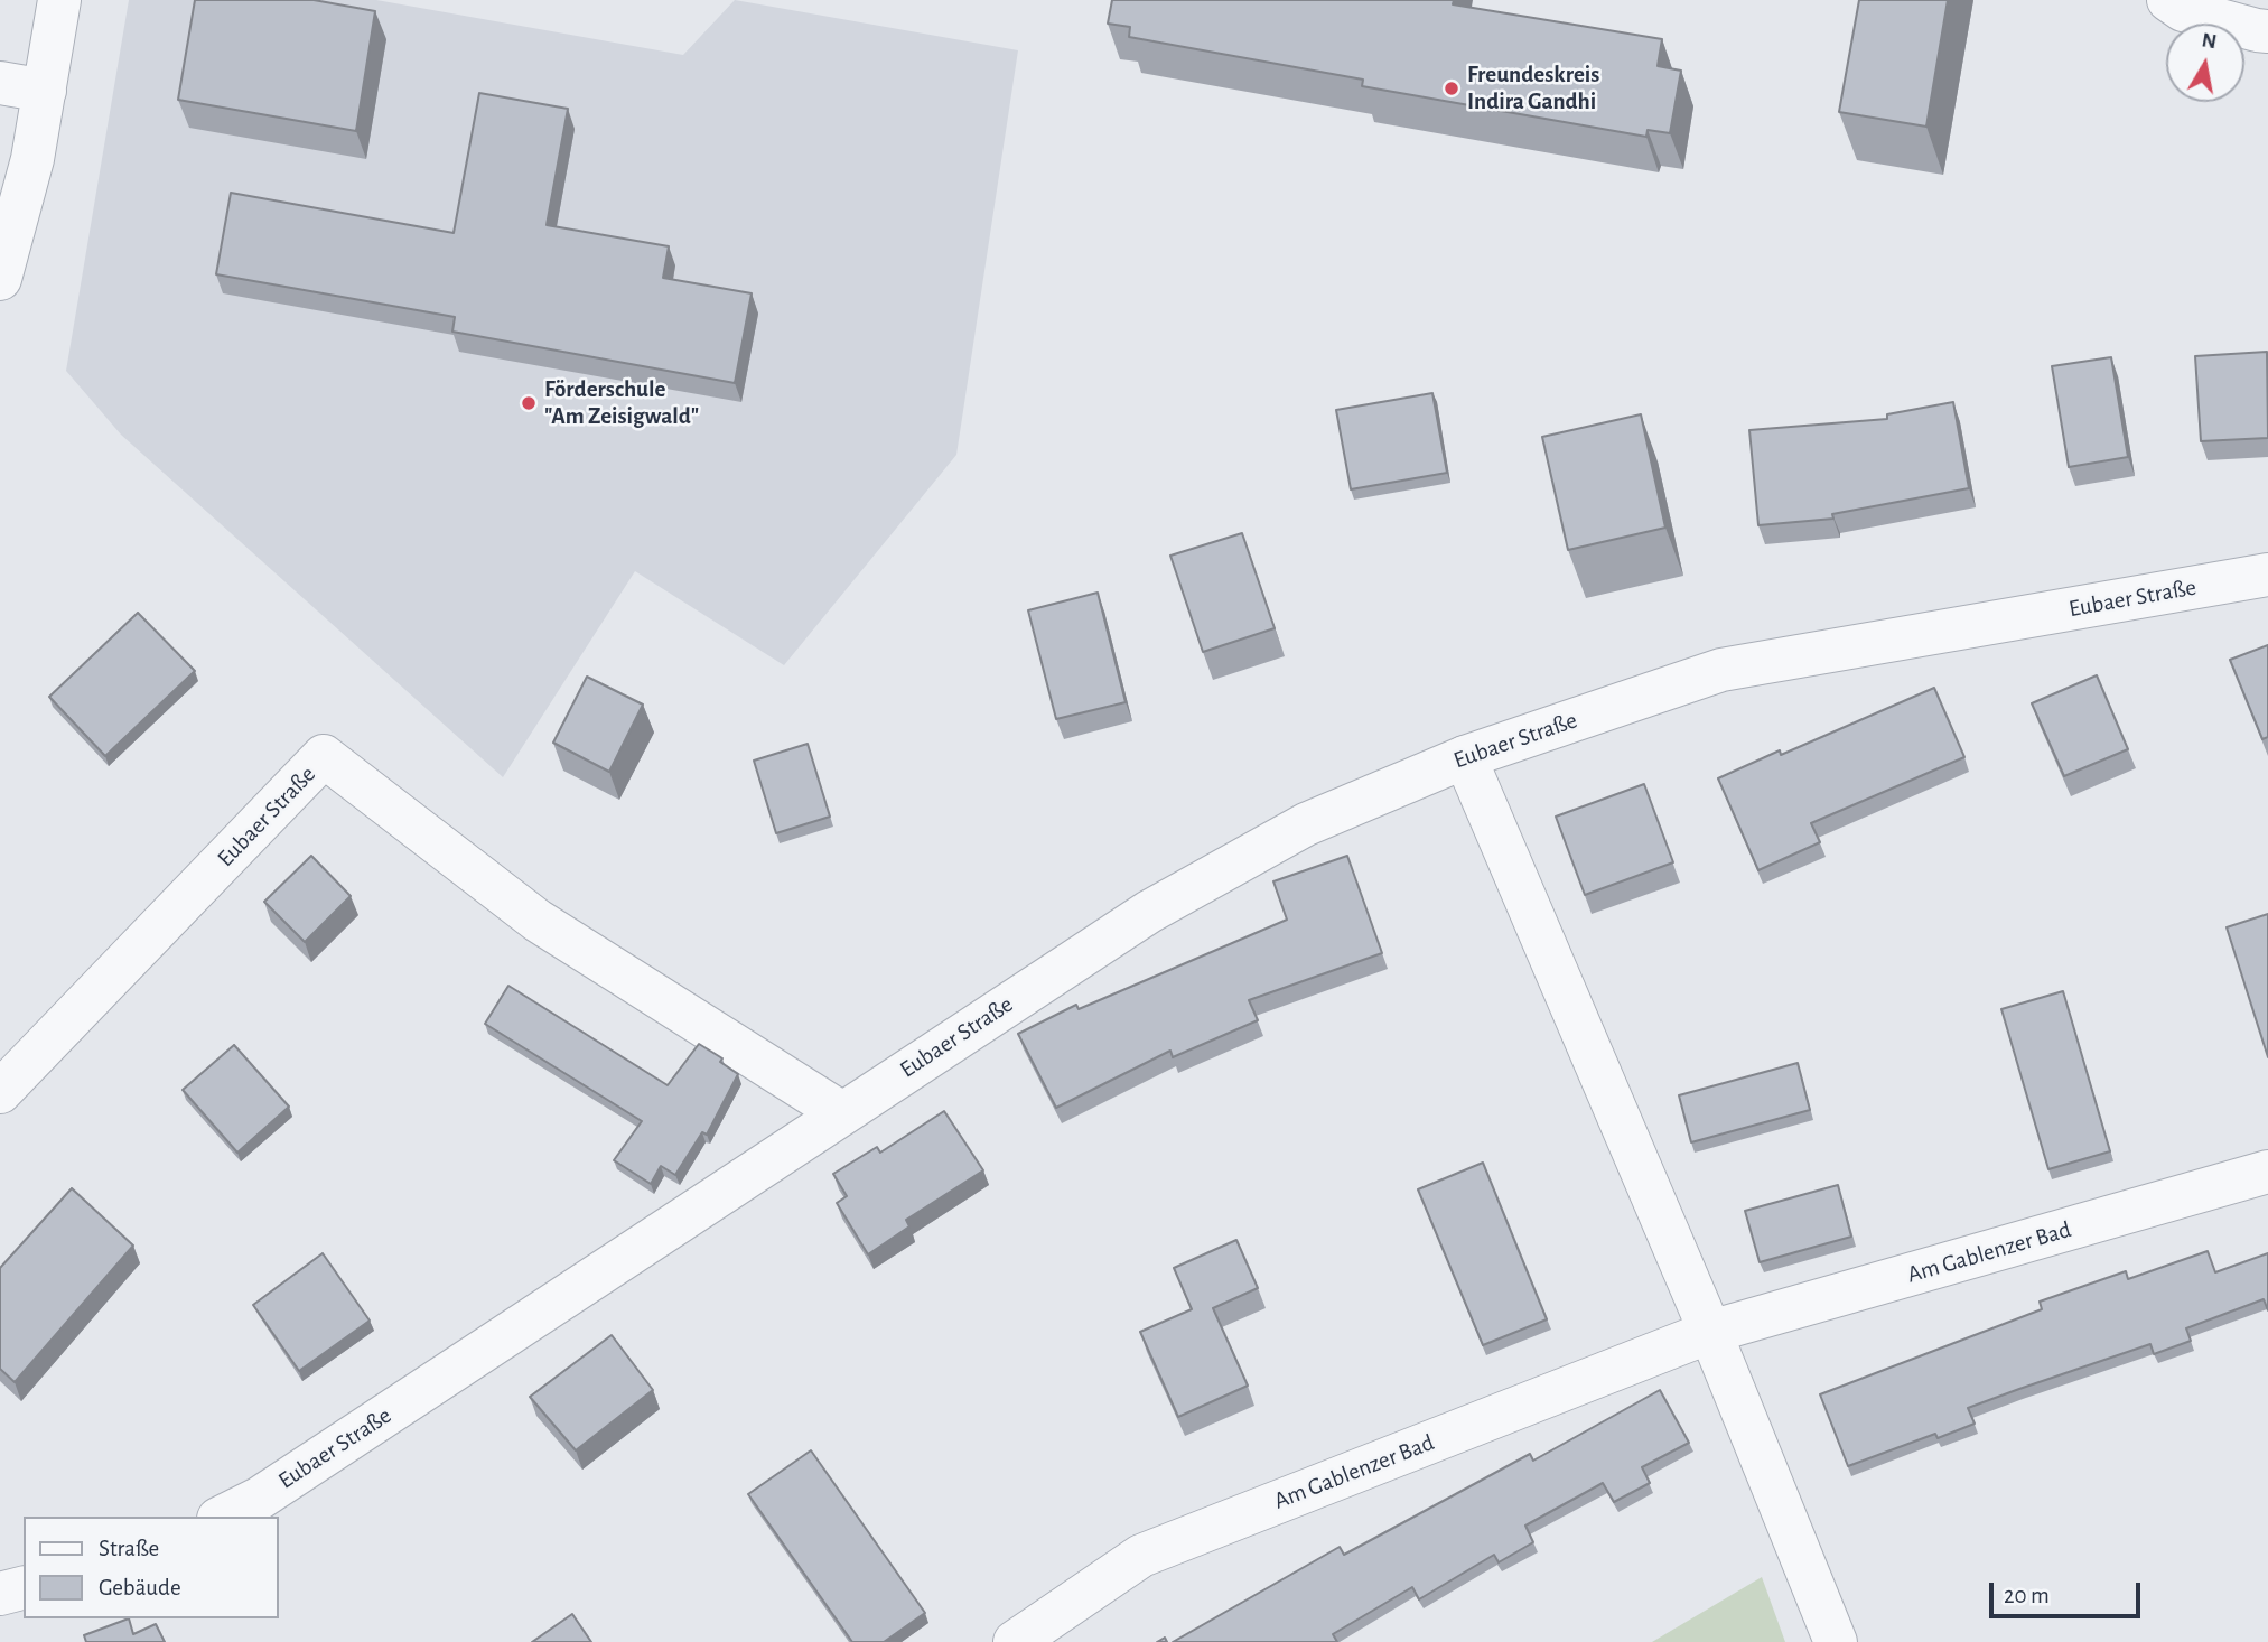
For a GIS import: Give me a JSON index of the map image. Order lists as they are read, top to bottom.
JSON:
{
  "streets": {
    "street": ["Eubaer Straße", "Am Gablenzer Bad"]
  },
  "places": ["Freundeskreis Indira Gandhi", "Förderschule \"Am Zeisigwald\""],
  "legend": ["Straße", "Gebäude"],
  "scale_bar": "20 m",
  "north": "top"
}
